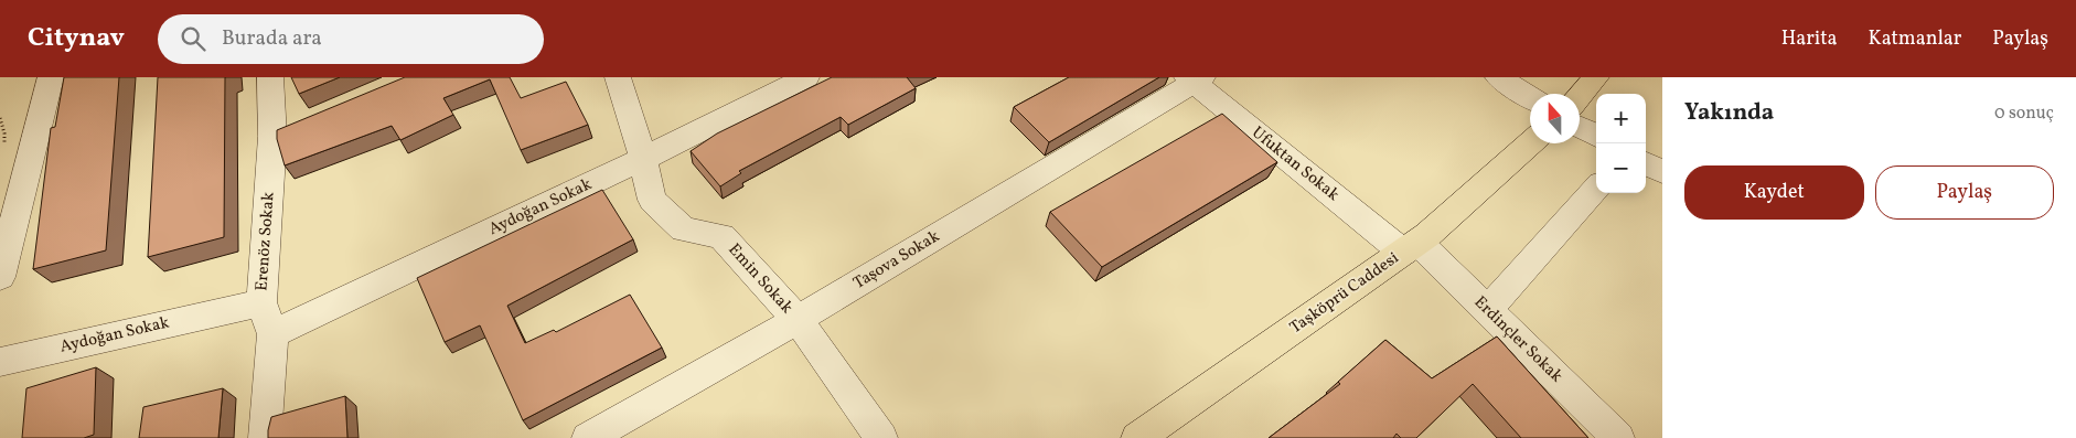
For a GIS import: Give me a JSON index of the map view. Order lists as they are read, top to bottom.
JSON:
{
  "streets": {
    "main road": ["Taşköprü Caddesi"],
    "street": [
      "Ufuktan Sokak",
      "Aydoğan Sokak",
      "Erenöz Sokak",
      "Taşova Sokak",
      "Emin Sokak",
      "Erdinçler Sokak"
    ]
  },
  "crossings": [
    ["Ufuktan Sokak", "Taşova Sokak"],
    ["Ufuktan Sokak", "Taşköprü Caddesi"],
    ["Ufuktan Sokak", "Erdinçler Sokak"],
    ["Aydoğan Sokak", "Erenöz Sokak"],
    ["Aydoğan Sokak", "Emin Sokak"],
    ["Taşova Sokak", "Emin Sokak"],
    ["Taşköprü Caddesi", "Erdinçler Sokak"]
  ],
  "north": "top",
  "page": {
    "header": "Citynav",
    "search": "Burada ara",
    "nav": ["Harita", "Katmanlar", "Paylaş"],
    "heading": ["Yakında", "0 sonuç"],
    "map_buttons": ["+", "−"],
    "buttons": ["Kaydet", "Paylaş"]
  }
}
